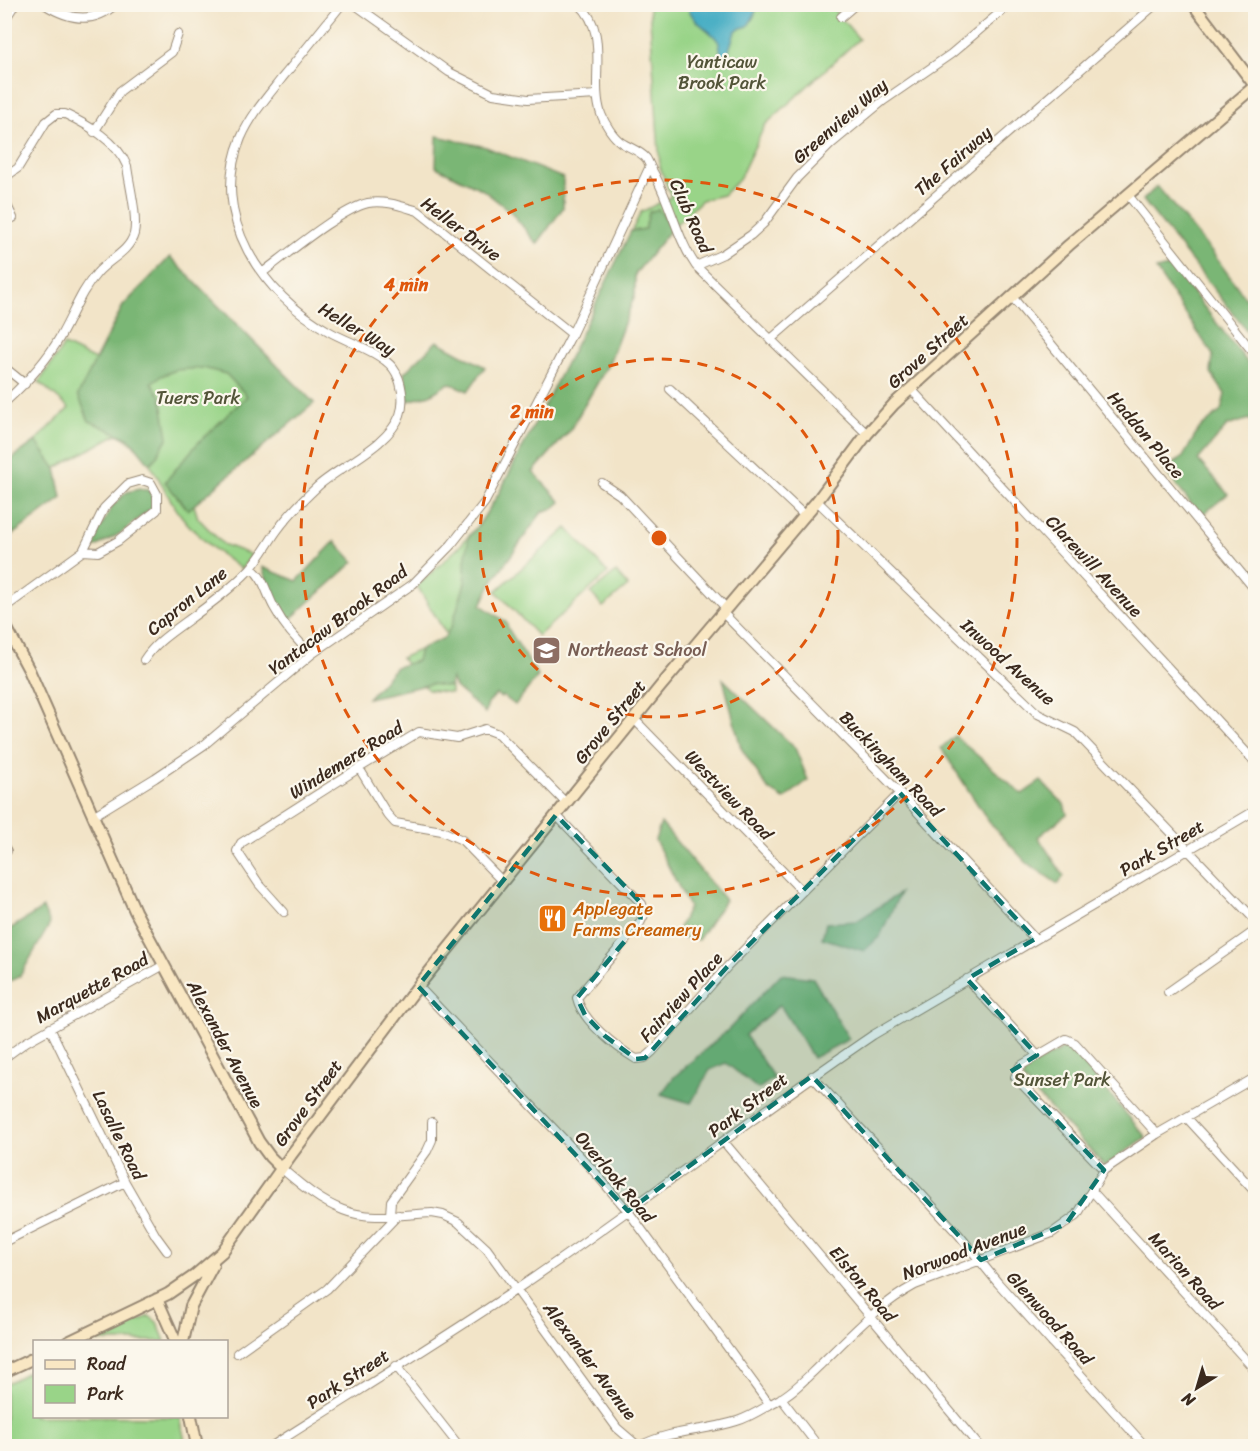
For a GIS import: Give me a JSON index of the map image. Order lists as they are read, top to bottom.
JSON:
{
  "streets": {
    "main road": ["Grove Street", "Alexander Avenue"],
    "street": [
      "Greenview Way",
      "The Fairway",
      "Club Road",
      "Heller Drive",
      "Heller Way",
      "Haddon Place",
      "Clarewill Avenue",
      "Capron Lane",
      "Yantacaw Brook Road",
      "Inwood Avenue",
      "Windemere Road",
      "Buckingham Road",
      "Westview Road",
      "Park Street",
      "Marquette Road",
      "Fairview Place",
      "Lasalle Road",
      "Overlook Road",
      "Norwood Avenue",
      "Marion Road",
      "Elston Road",
      "Glenwood Road"
    ]
  },
  "crossings": [
    ["Greenview Way", "Club Road"],
    ["The Fairway", "Club Road"],
    ["Club Road", "Grove Street"],
    ["Club Road", "Yantacaw Brook Road"],
    ["Heller Drive", "Heller Way"],
    ["Heller Drive", "Yantacaw Brook Road"],
    ["Heller Way", "Capron Lane"],
    ["Grove Street", "Haddon Place"],
    ["Grove Street", "Clarewill Avenue"],
    ["Grove Street", "Inwood Avenue"],
    ["Grove Street", "Windemere Road"],
    ["Grove Street", "Buckingham Road"],
    ["Grove Street", "Westview Road"],
    ["Grove Street", "Fairview Place"],
    ["Grove Street", "Alexander Avenue"],
    ["Grove Street", "Overlook Road"],
    ["Yantacaw Brook Road", "Alexander Avenue"],
    ["Inwood Avenue", "Park Street"],
    ["Buckingham Road", "Park Street"],
    ["Buckingham Road", "Fairview Place"],
    ["Westview Road", "Fairview Place"],
    ["Park Street", "Alexander Avenue"],
    ["Park Street", "Overlook Road"],
    ["Park Street", "Elston Road"],
    ["Park Street", "Glenwood Road"],
    ["Marquette Road", "Alexander Avenue"],
    ["Marquette Road", "Lasalle Road"],
    ["Alexander Avenue", "Norwood Avenue"],
    ["Overlook Road", "Norwood Avenue"],
    ["Norwood Avenue", "Marion Road"],
    ["Norwood Avenue", "Elston Road"],
    ["Norwood Avenue", "Glenwood Road"]
  ],
  "parks": ["Yanticaw Brook Park", "Tuers Park", "Sunset Park"],
  "places": {
    "school or university": ["Northeast School"],
    "restaurant": ["Applegate Farms Creamery"]
  },
  "legend": ["Road", "Park"],
  "north": "bottom left",
  "rings": ["4 min", "2 min"]
}
